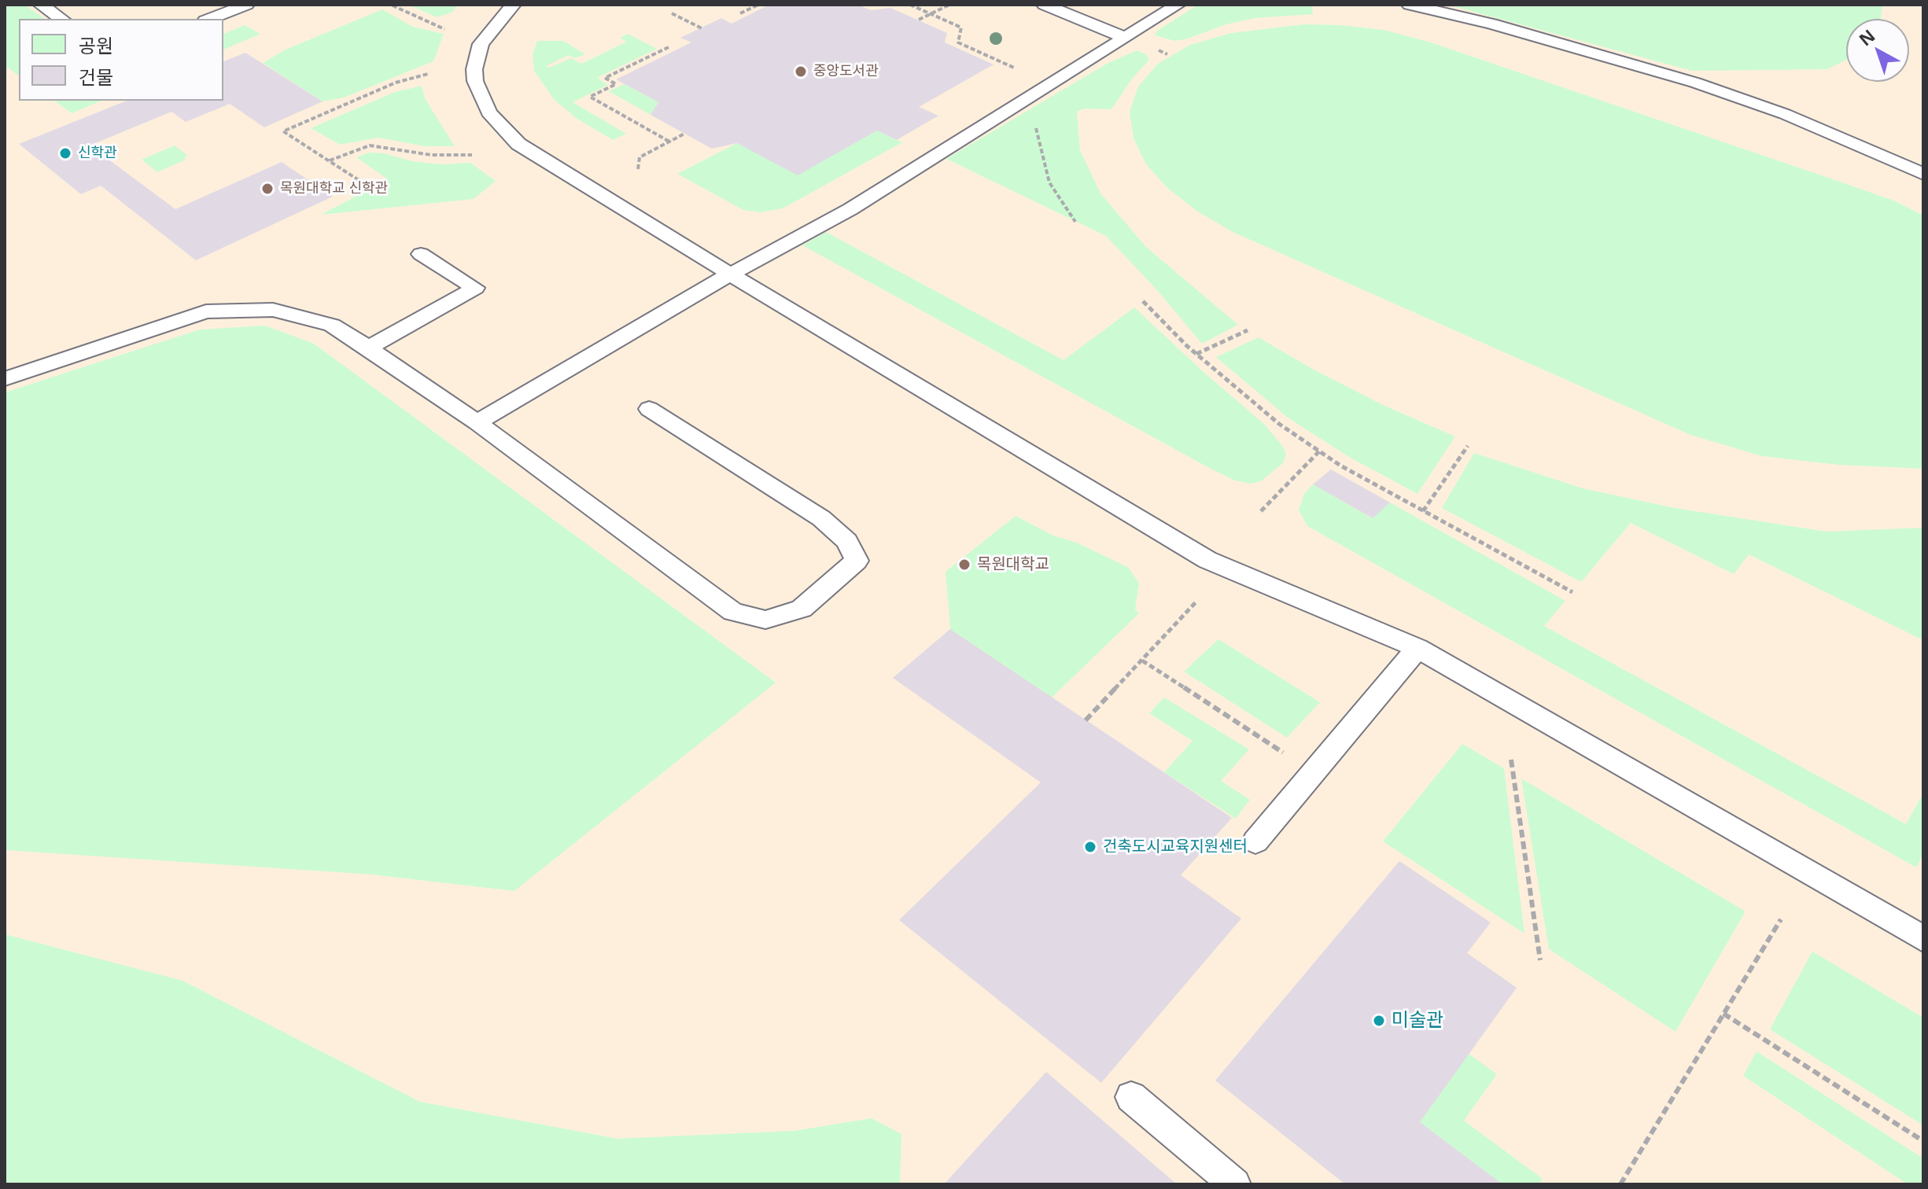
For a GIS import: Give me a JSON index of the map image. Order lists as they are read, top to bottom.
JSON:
{
  "places": [
    "중앙도서관",
    "신학관",
    "목원대학교 신학관",
    "목원대학교",
    "건축도시교육지원센터",
    "미술관"
  ],
  "legend": ["공원", "건물"],
  "north": "top left"
}
